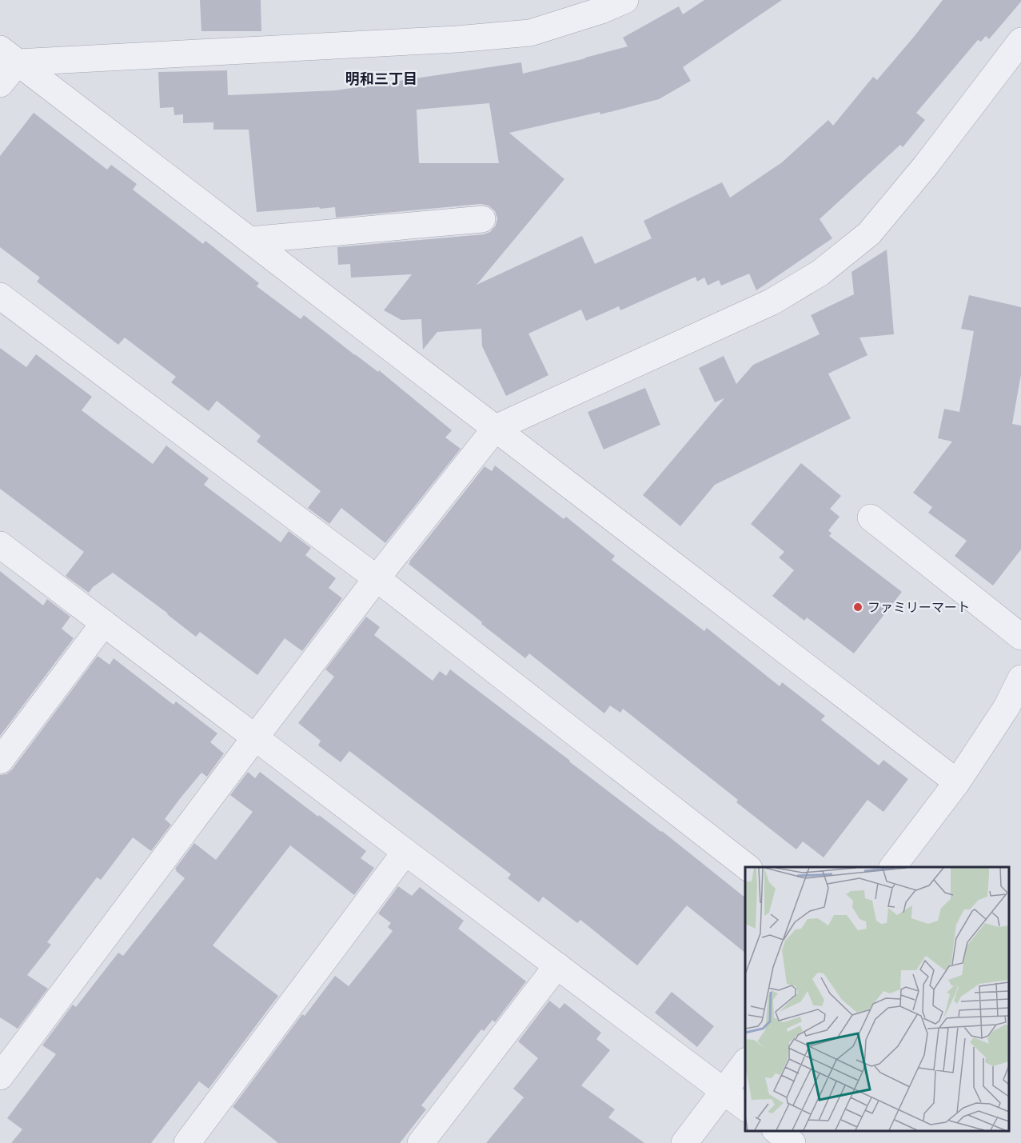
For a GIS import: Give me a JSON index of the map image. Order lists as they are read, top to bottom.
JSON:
{
  "districts": ["明和三丁目"],
  "places": ["ファミリーマート"]
}
